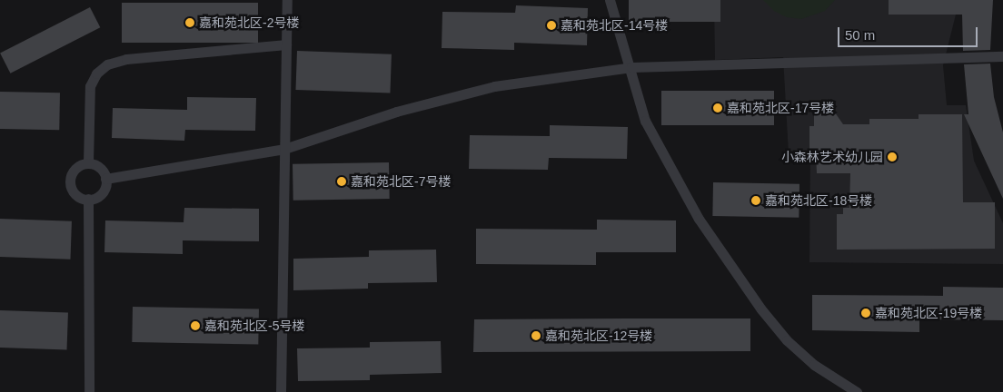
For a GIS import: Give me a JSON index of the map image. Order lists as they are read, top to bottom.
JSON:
{
  "places": [
    "嘉和苑北区-2号楼",
    "嘉和苑北区-14号楼",
    "嘉和苑北区-17号楼",
    "小森林艺术幼儿园",
    "嘉和苑北区-7号楼",
    "嘉和苑北区-18号楼",
    "嘉和苑北区-19号楼",
    "嘉和苑北区-5号楼",
    "嘉和苑北区-12号楼"
  ],
  "scale_bar": "50 m"
}
